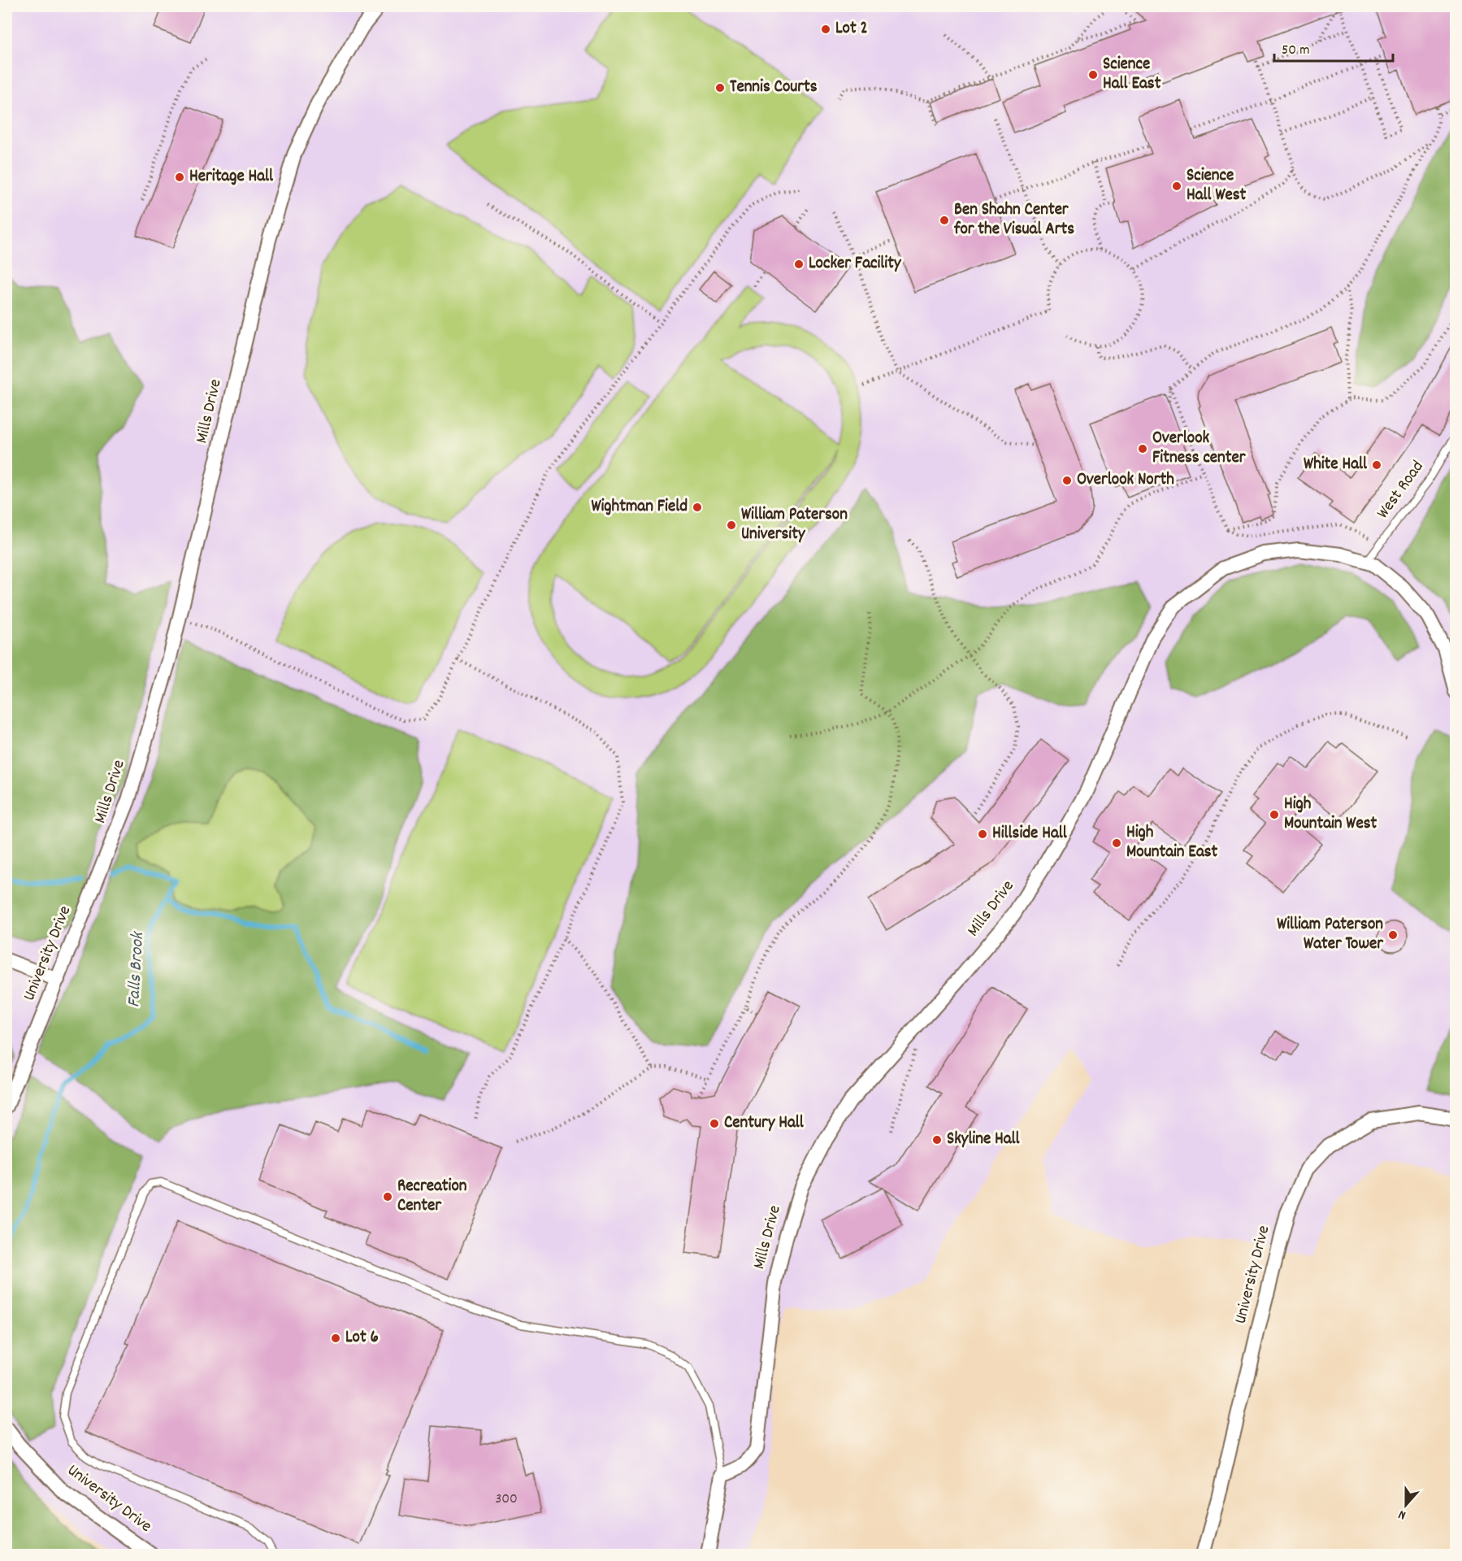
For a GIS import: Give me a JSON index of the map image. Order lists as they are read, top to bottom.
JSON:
{
  "streets": {
    "street": ["Mills Drive", "University Drive"],
    "lane": ["West Road"]
  },
  "crossings": [
    ["Mills Drive", "West Road"],
    ["Mills Drive", "University Drive"]
  ],
  "water": ["Falls Brook"],
  "places": [
    "Lot 2",
    "Science Hall East",
    "Tennis Courts",
    "Heritage Hall",
    "Science Hall West",
    "Ben Shahn Center for the Visual Arts",
    "Locker Facility",
    "Overlook Fitness center",
    "White Hall",
    "Overlook North",
    "Wightman Field",
    "William Paterson University",
    "High Mountain West",
    "Hillside Hall",
    "High Mountain East",
    "William Paterson Water Tower",
    "Century Hall",
    "Skyline Hall",
    "Recreation Center",
    "Lot 6"
  ],
  "house_numbers": ["300"],
  "scale_bar": "50 m",
  "north": "bottom"
}
